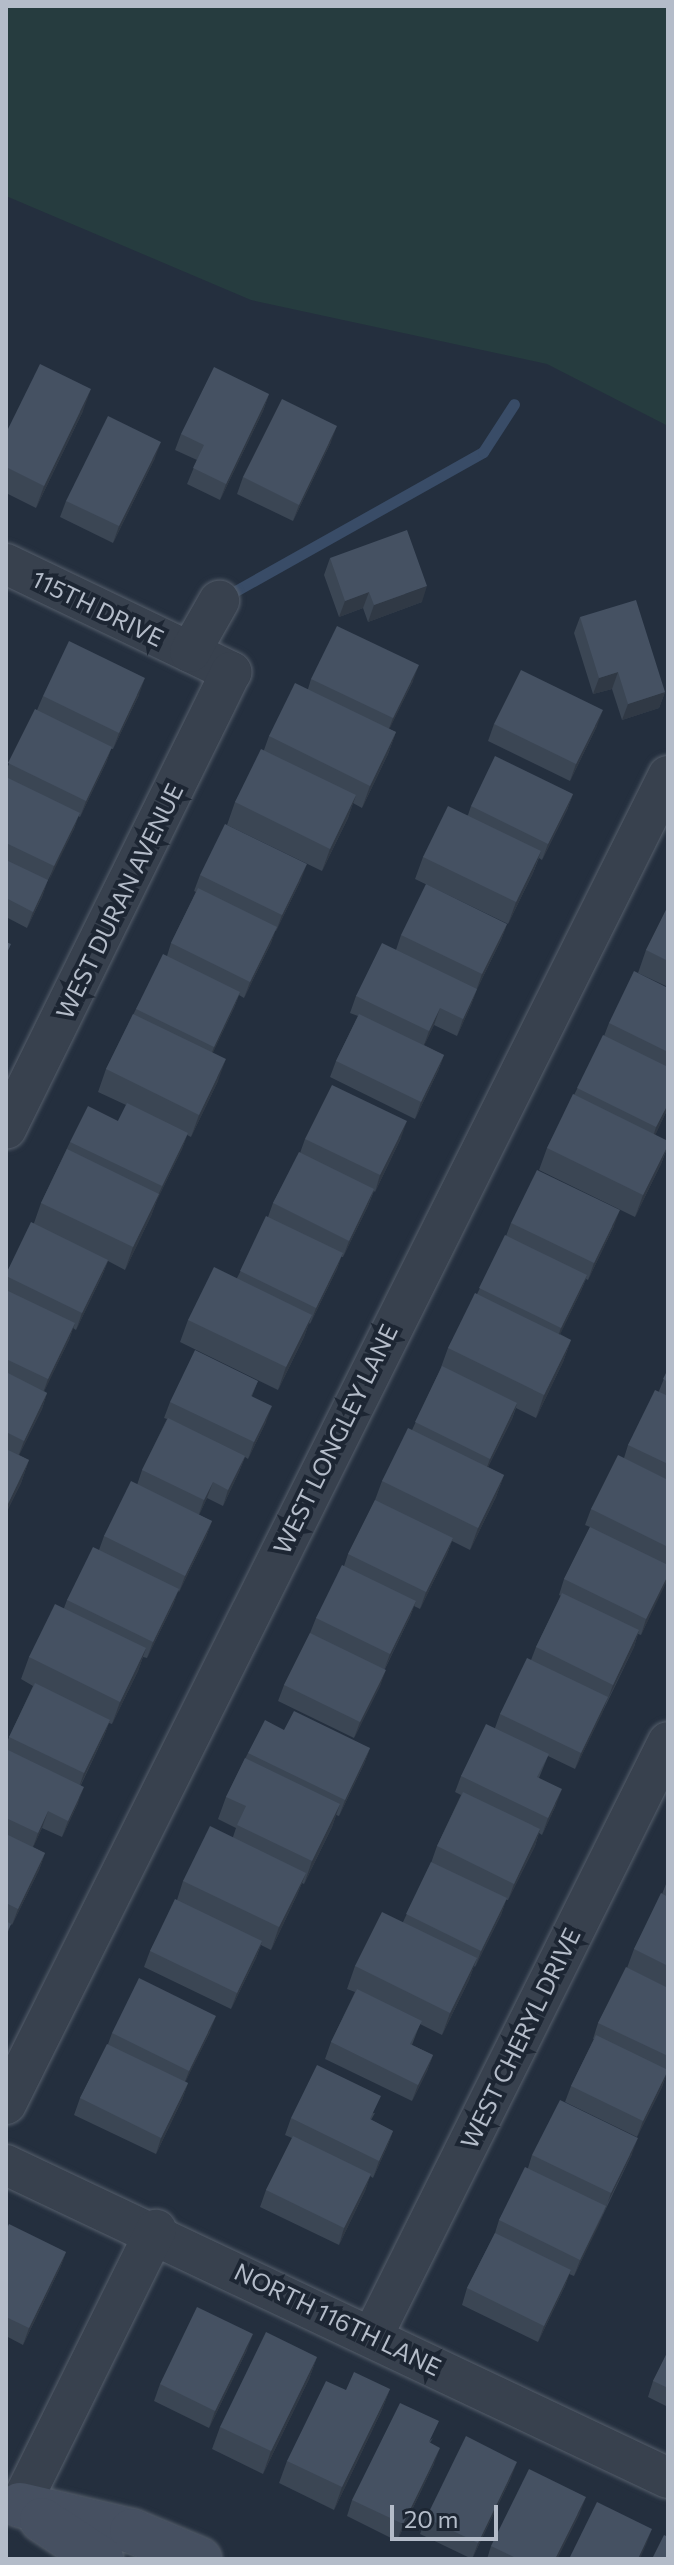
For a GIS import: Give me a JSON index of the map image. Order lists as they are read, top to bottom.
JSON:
{
  "streets": {
    "street": [
      "115TH DRIVE",
      "WEST DURAN AVENUE",
      "WEST LONGLEY LANE",
      "WEST CHERYL DRIVE",
      "NORTH 116TH LANE"
    ]
  },
  "crossings": [
    ["115TH DRIVE", "WEST DURAN AVENUE"],
    ["WEST CHERYL DRIVE", "NORTH 116TH LANE"]
  ],
  "scale_bar": "20 m"
}
